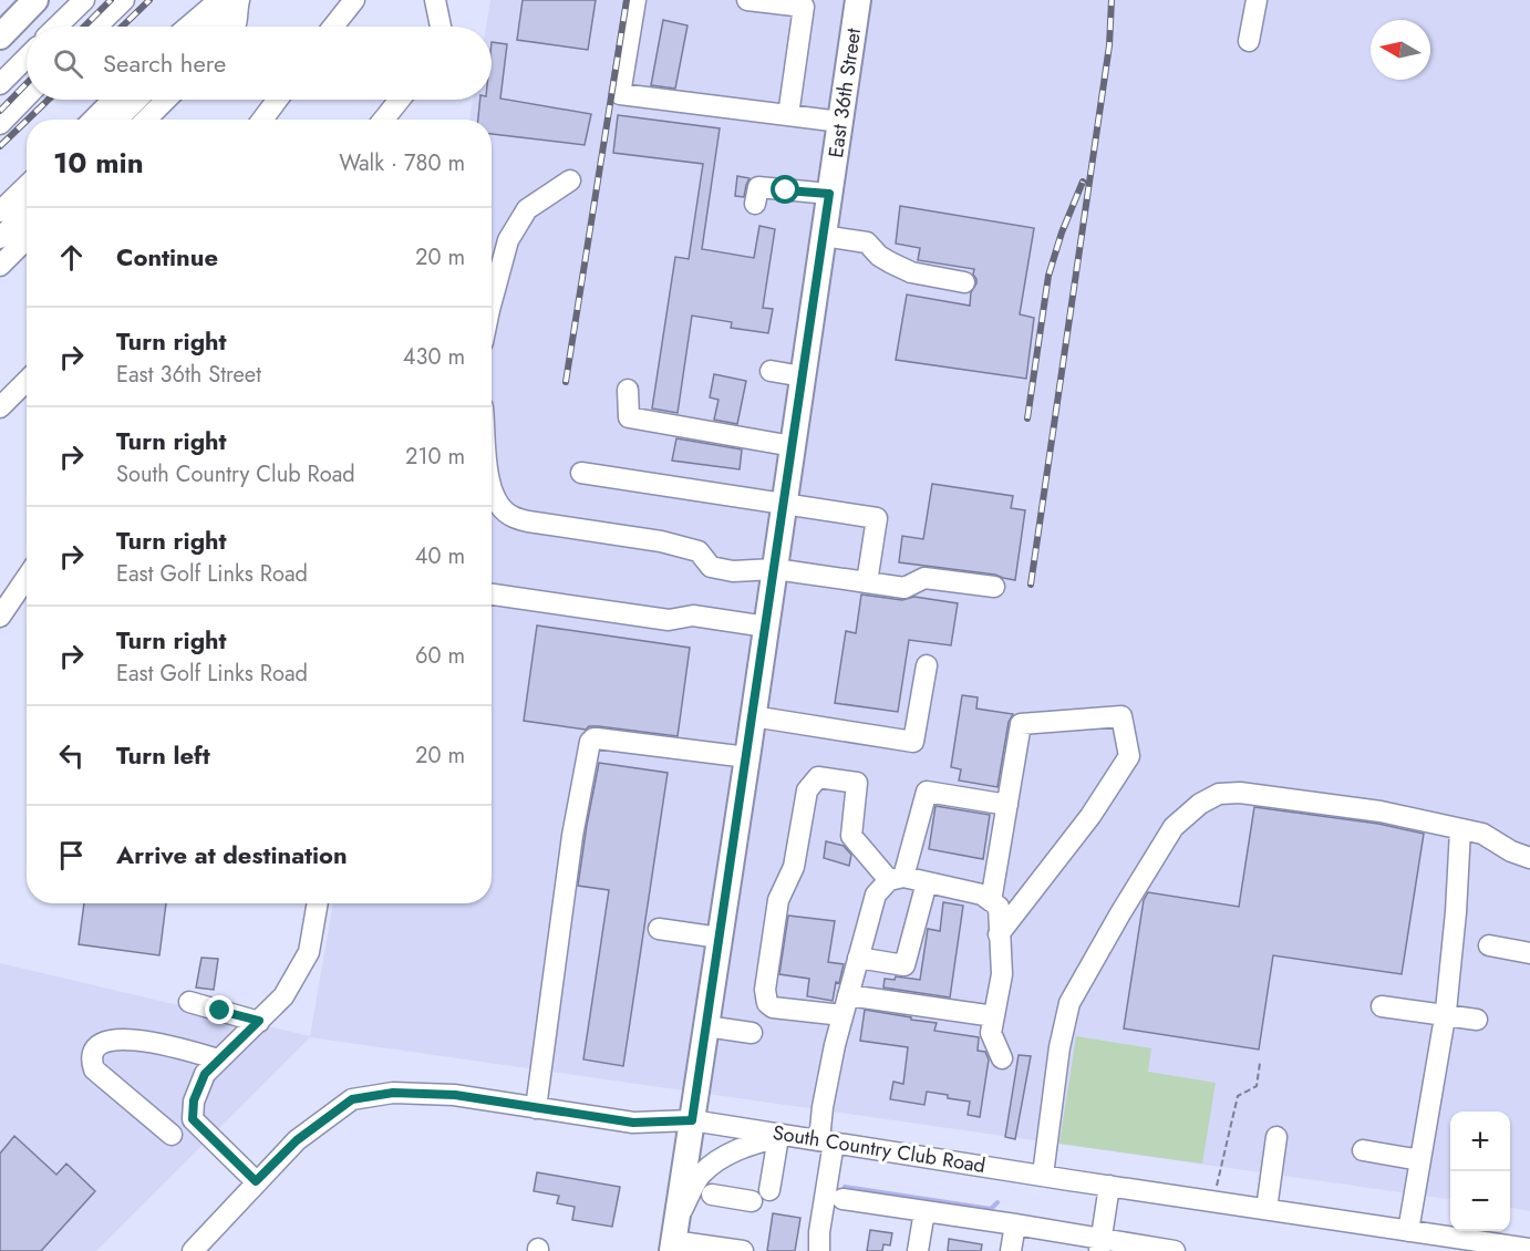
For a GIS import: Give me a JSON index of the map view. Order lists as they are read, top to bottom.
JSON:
{
  "streets": {
    "main road": ["East 36th Street"],
    "street": ["South Country Club Road"]
  },
  "crossings": [
    ["East 36th Street", "South Country Club Road"]
  ],
  "north": "left",
  "page": {
    "search": "Search here",
    "heading": ["10 min", "Walk · 780 m"],
    "list": [
      ["Continue", "20 m"],
      ["Turn right", "East 36th Street", "430 m"],
      ["Turn right", "South Country Club Road", "210 m"],
      ["Turn right", "East Golf Links Road", "40 m"],
      ["Turn right", "East Golf Links Road", "60 m"],
      ["Turn left", "20 m"],
      "Arrive at destination"
    ],
    "map_buttons": ["+", "−"]
  }
}
